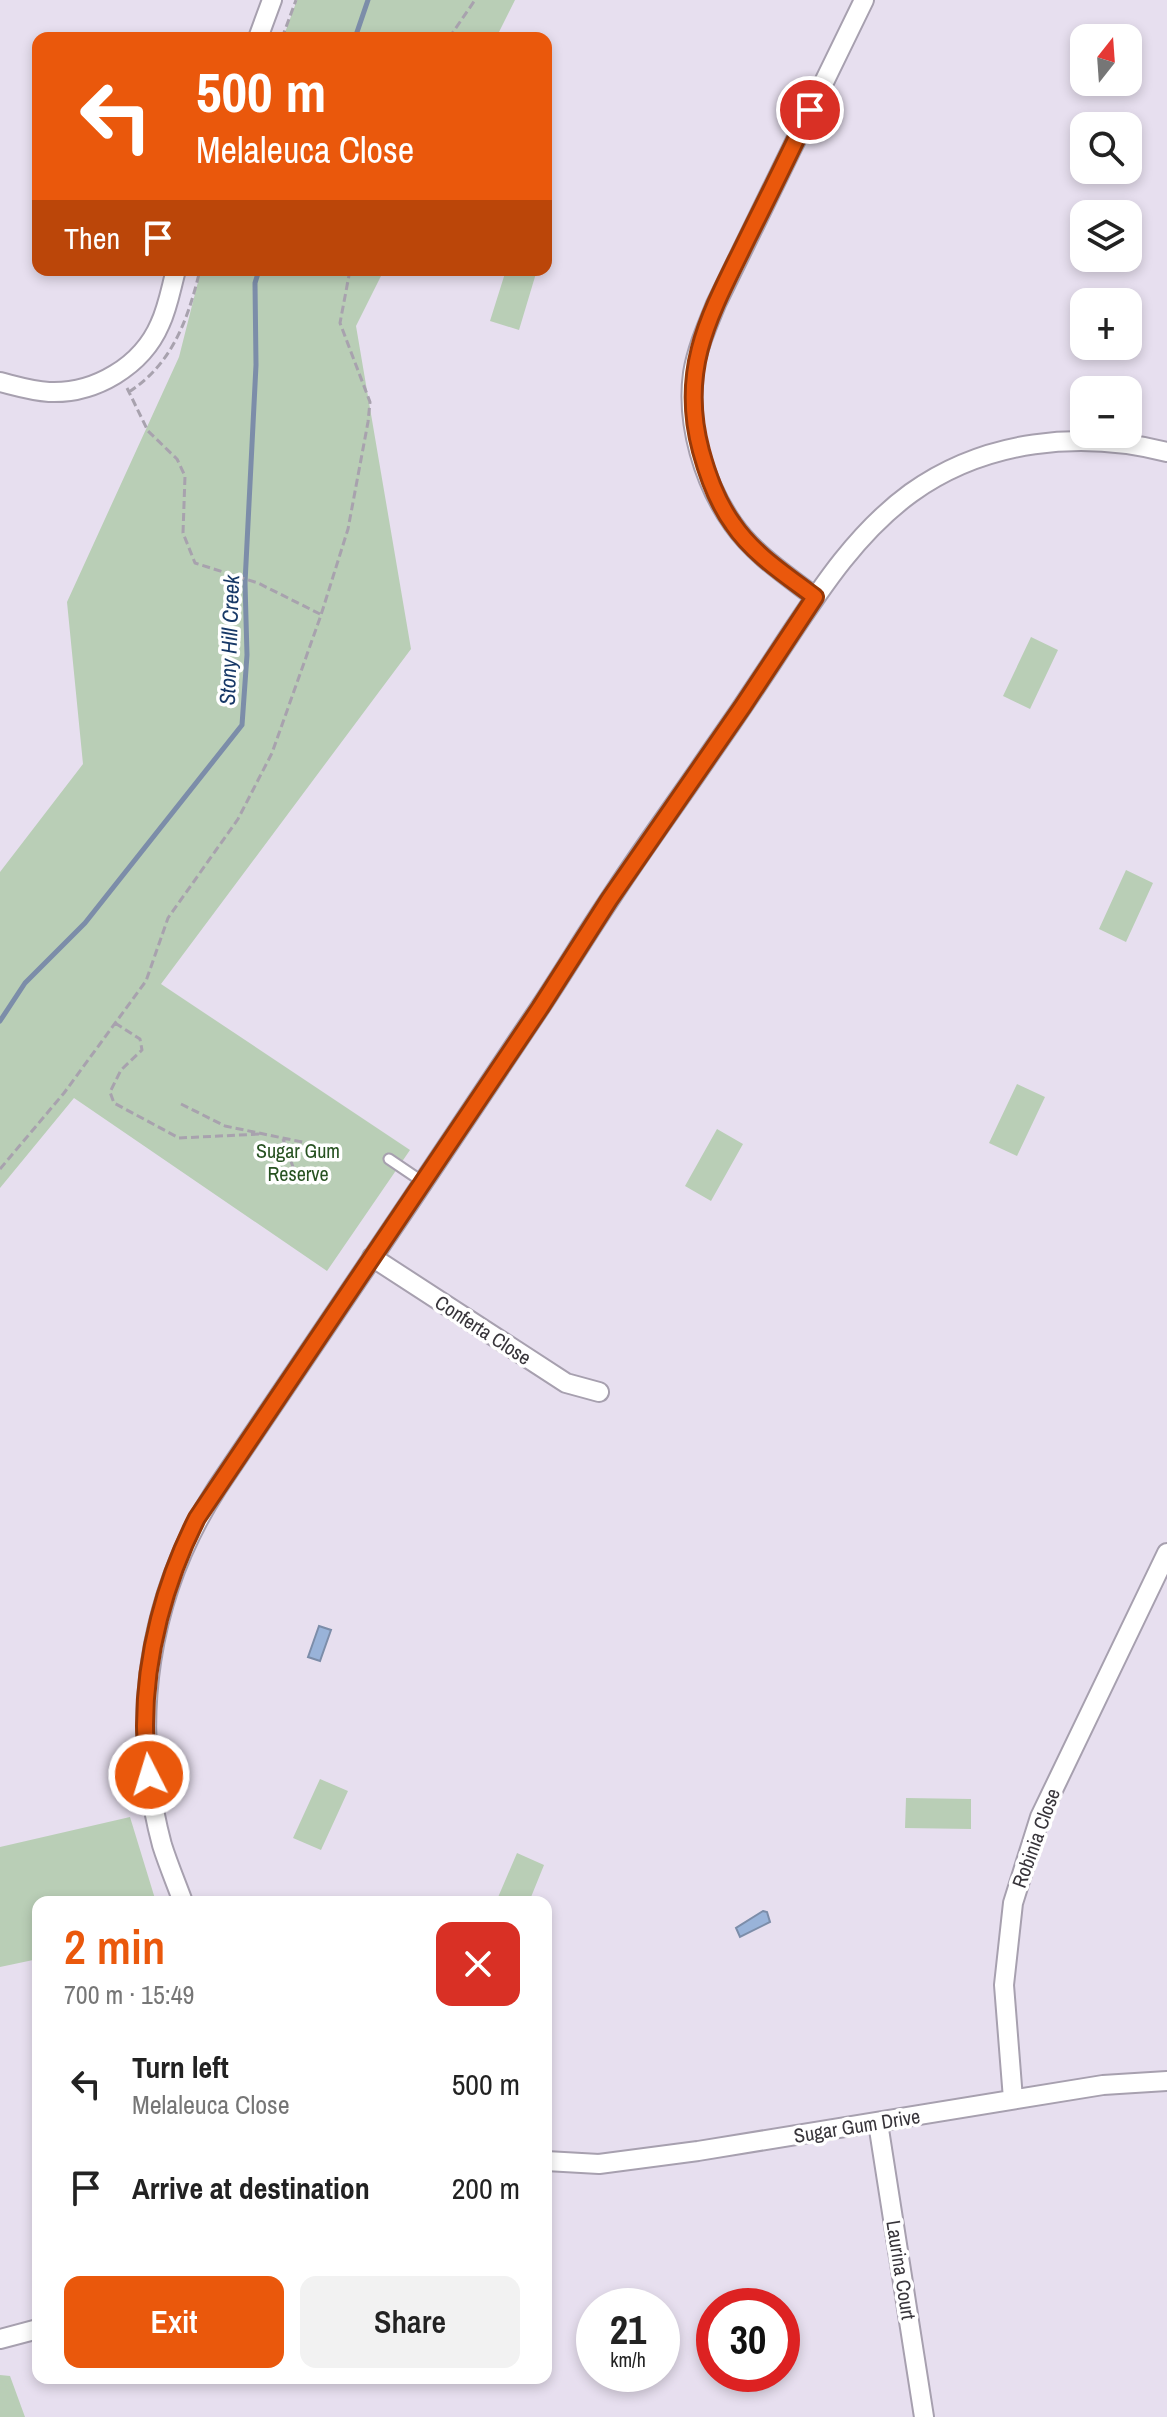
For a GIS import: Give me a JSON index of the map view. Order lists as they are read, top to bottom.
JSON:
{
  "streets": {
    "street": [
      "Conferta Close",
      "Robinia Close",
      "Sugar Gum Drive",
      "Laurina Court"
    ]
  },
  "crossings": [
    ["Robinia Close", "Sugar Gum Drive"],
    ["Sugar Gum Drive", "Laurina Court"]
  ],
  "water": ["Stony Hill Creek"],
  "parks": ["Sugar Gum Reserve"],
  "north": "top",
  "page": {
    "map_buttons": ["+", "−"],
    "turn": ["500 m", "Melaleuca Close"],
    "then": "Then",
    "heading": ["2 min", "700 m · 15:49"],
    "list": [
      {
        "name": "Turn left",
        "note": "Melaleuca Close",
        "value": "500 m"
      },
      {
        "name": "Arrive at destination",
        "value": "200 m"
      }
    ],
    "buttons": ["Exit", "Share"],
    "speed": "21 km/h",
    "limit": "30"
  }
}
